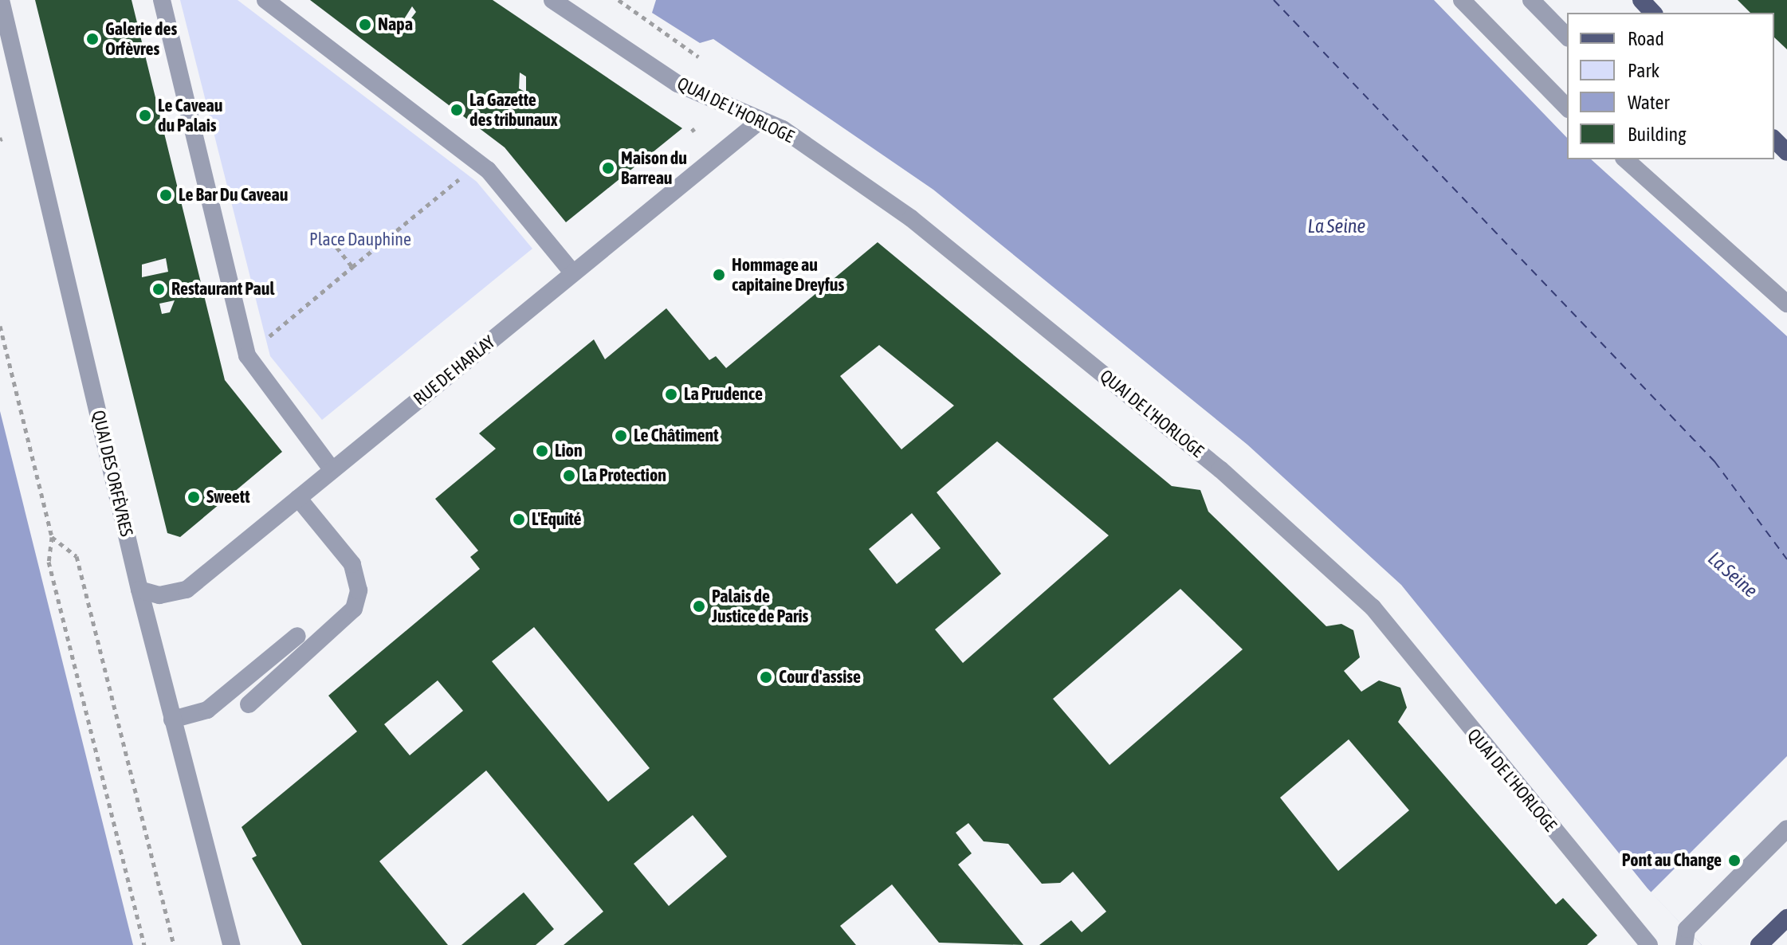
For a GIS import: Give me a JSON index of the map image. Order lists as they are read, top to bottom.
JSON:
{
  "streets": {
    "street": ["QUAI DE L'HORLOGE", "RUE DE HARLAY", "QUAI DES ORFÈVRES"]
  },
  "crossings": [
    ["QUAI DE L'HORLOGE", "RUE DE HARLAY"],
    ["RUE DE HARLAY", "QUAI DES ORFÈVRES"]
  ],
  "water": ["La Seine"],
  "parks": ["Place Dauphine"],
  "places": [
    "Napa",
    "Galerie des Orfèvres",
    "La Gazette des tribunaux",
    "Le Caveau du Palais",
    "Maison du Barreau",
    "Le Bar Du Caveau",
    "Hommage au capitaine Dreyfus",
    "Restaurant Paul",
    "La Prudence",
    "Le Châtiment",
    "Lion",
    "La Protection",
    "Sweett",
    "L'Equité",
    "Palais de Justice de Paris",
    "Cour d'assise",
    "Pont au Change"
  ],
  "legend": [
    "Road",
    "Park",
    "Water",
    "Building"
  ]
}
